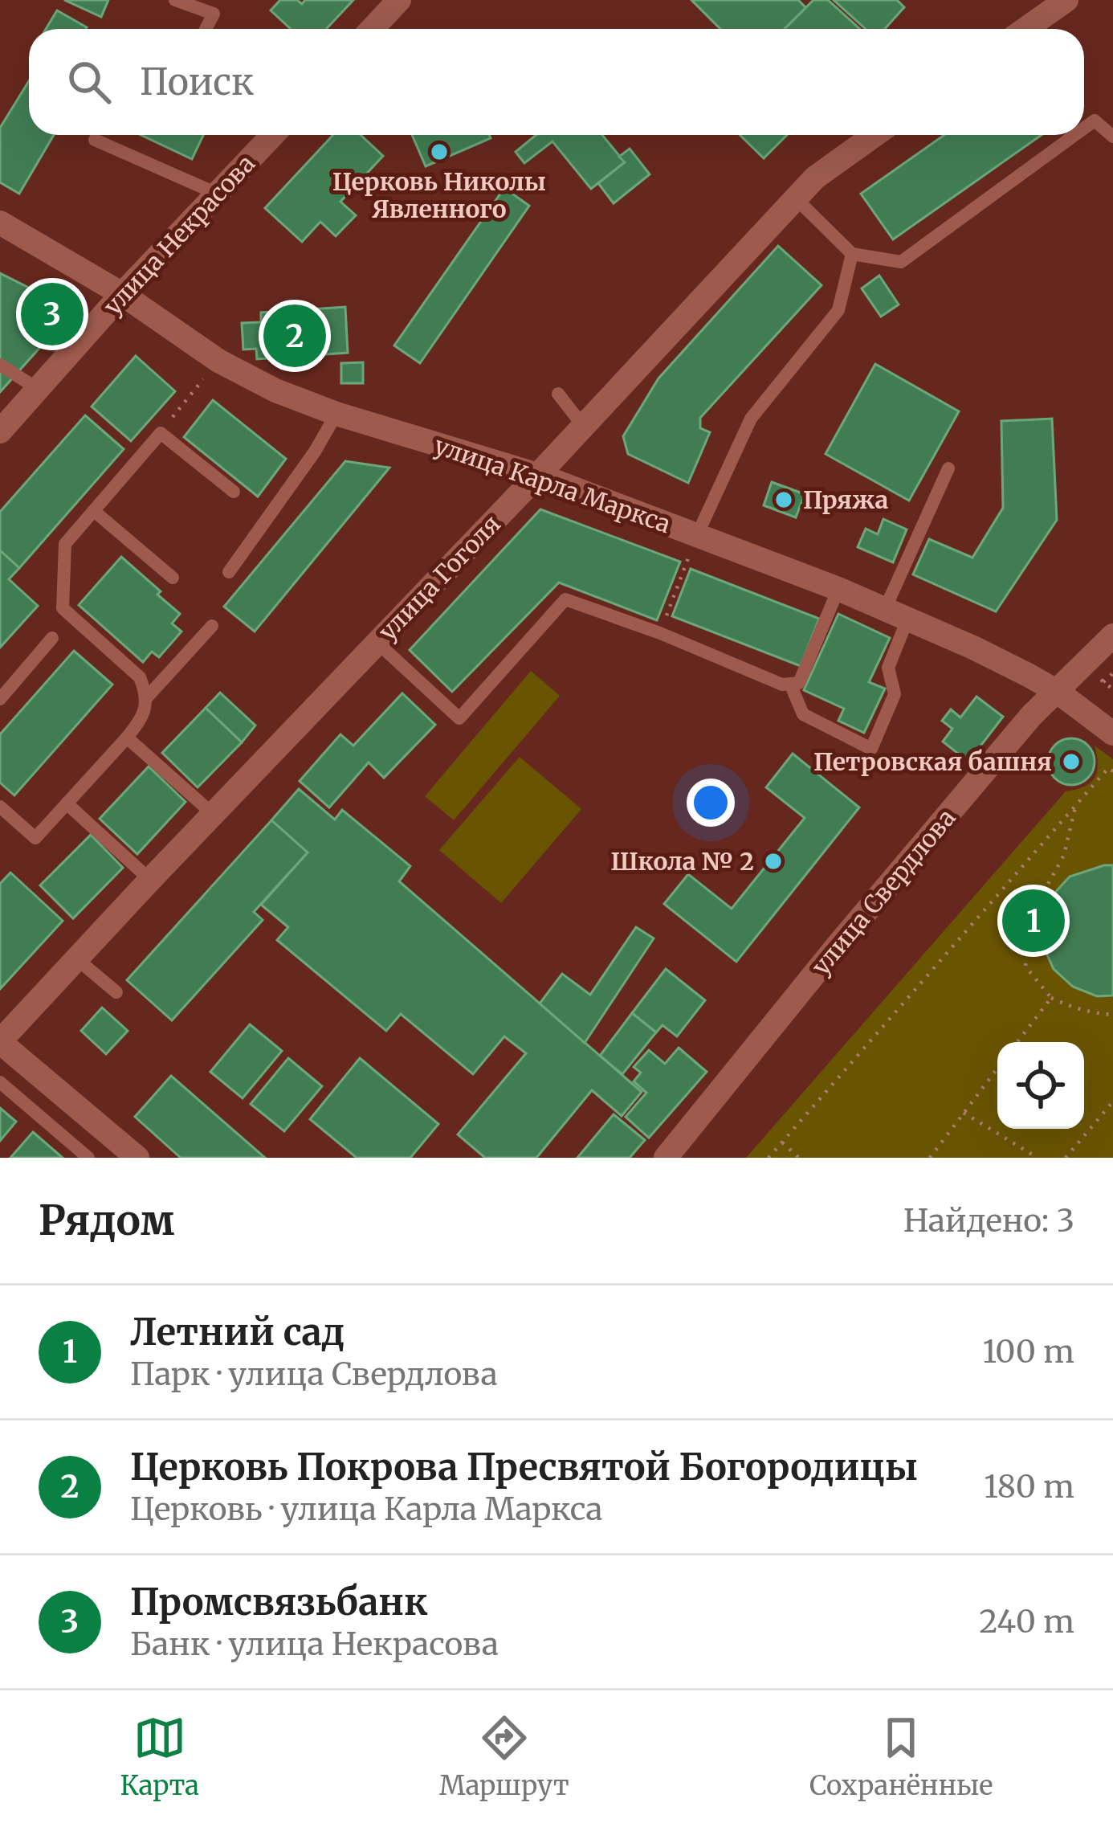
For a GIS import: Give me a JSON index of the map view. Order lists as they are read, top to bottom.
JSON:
{
  "streets": {
    "street": [
      "улица Некрасова",
      "улица Карла Маркса",
      "улица Гоголя",
      "улица Свердлова"
    ]
  },
  "crossings": [
    ["улица Некрасова", "улица Карла Маркса"],
    ["улица Карла Маркса", "улица Гоголя"],
    ["улица Карла Маркса", "улица Свердлова"]
  ],
  "places": [
    "Церковь Николы Явленного",
    "Пряжа",
    "Петровская башня",
    "Школа № 2"
  ],
  "page": {
    "search": "Поиск",
    "pins": ["3", "2", "1"],
    "heading": ["Рядом", "Найдено: 3"],
    "list": [
      {
        "mark": "1",
        "name": "Летний сад",
        "note": "Парк · улица Свердлова",
        "value": "100 m"
      },
      {
        "mark": "2",
        "name": "Церковь Покрова Пресвятой Богородицы",
        "note": "Церковь · улица Карла Маркса",
        "value": "180 m"
      },
      {
        "mark": "3",
        "name": "Промсвязьбанк",
        "note": "Банк · улица Некрасова",
        "value": "240 m"
      }
    ],
    "nav": ["Карта", "Маршрут", "Сохранённые"]
  }
}
